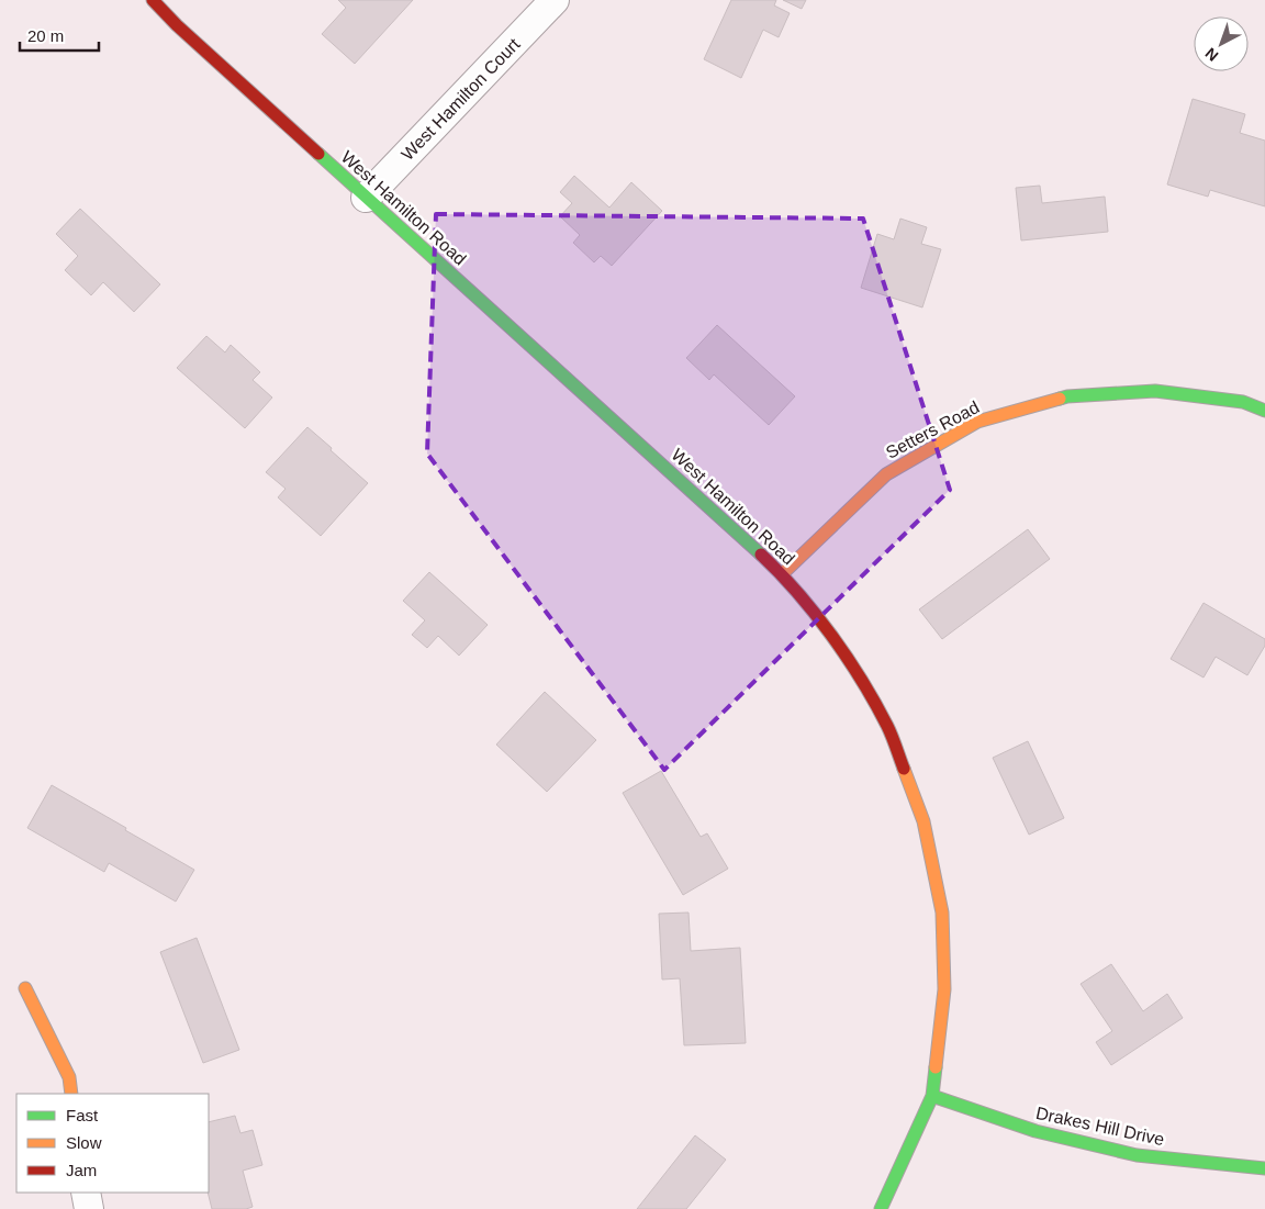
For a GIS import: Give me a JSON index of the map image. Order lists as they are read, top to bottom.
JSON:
{
  "streets": {
    "street": [
      "West Hamilton Court",
      "West Hamilton Road",
      "Setters Road",
      "Drakes Hill Drive"
    ]
  },
  "crossings": [
    ["West Hamilton Court", "West Hamilton Road"],
    ["West Hamilton Road", "Setters Road"],
    ["West Hamilton Road", "Drakes Hill Drive"]
  ],
  "legend": ["Fast", "Slow", "Jam"],
  "scale_bar": "20 m",
  "north": "bottom left"
}
